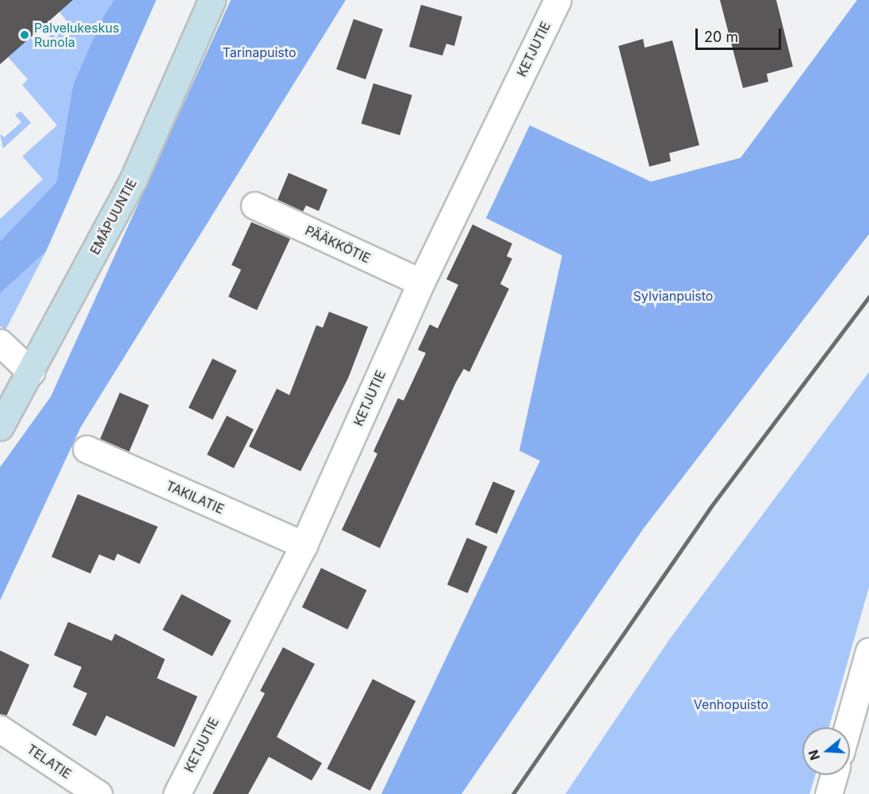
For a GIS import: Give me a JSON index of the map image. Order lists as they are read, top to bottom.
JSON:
{
  "streets": {
    "street": [
      "KETJUTIE",
      "EMÄPUUNTIE",
      "PÄÄKKÖTIE",
      "TAKILATIE",
      "TELATIE"
    ]
  },
  "crossings": [
    ["KETJUTIE", "PÄÄKKÖTIE"],
    ["KETJUTIE", "TAKILATIE"]
  ],
  "parks": ["Tarinapuisto", "Sylvianpuisto", "Venhopuisto"],
  "places": ["Palvelukeskus Runola"],
  "scale_bar": "20 m",
  "north": "left"
}
